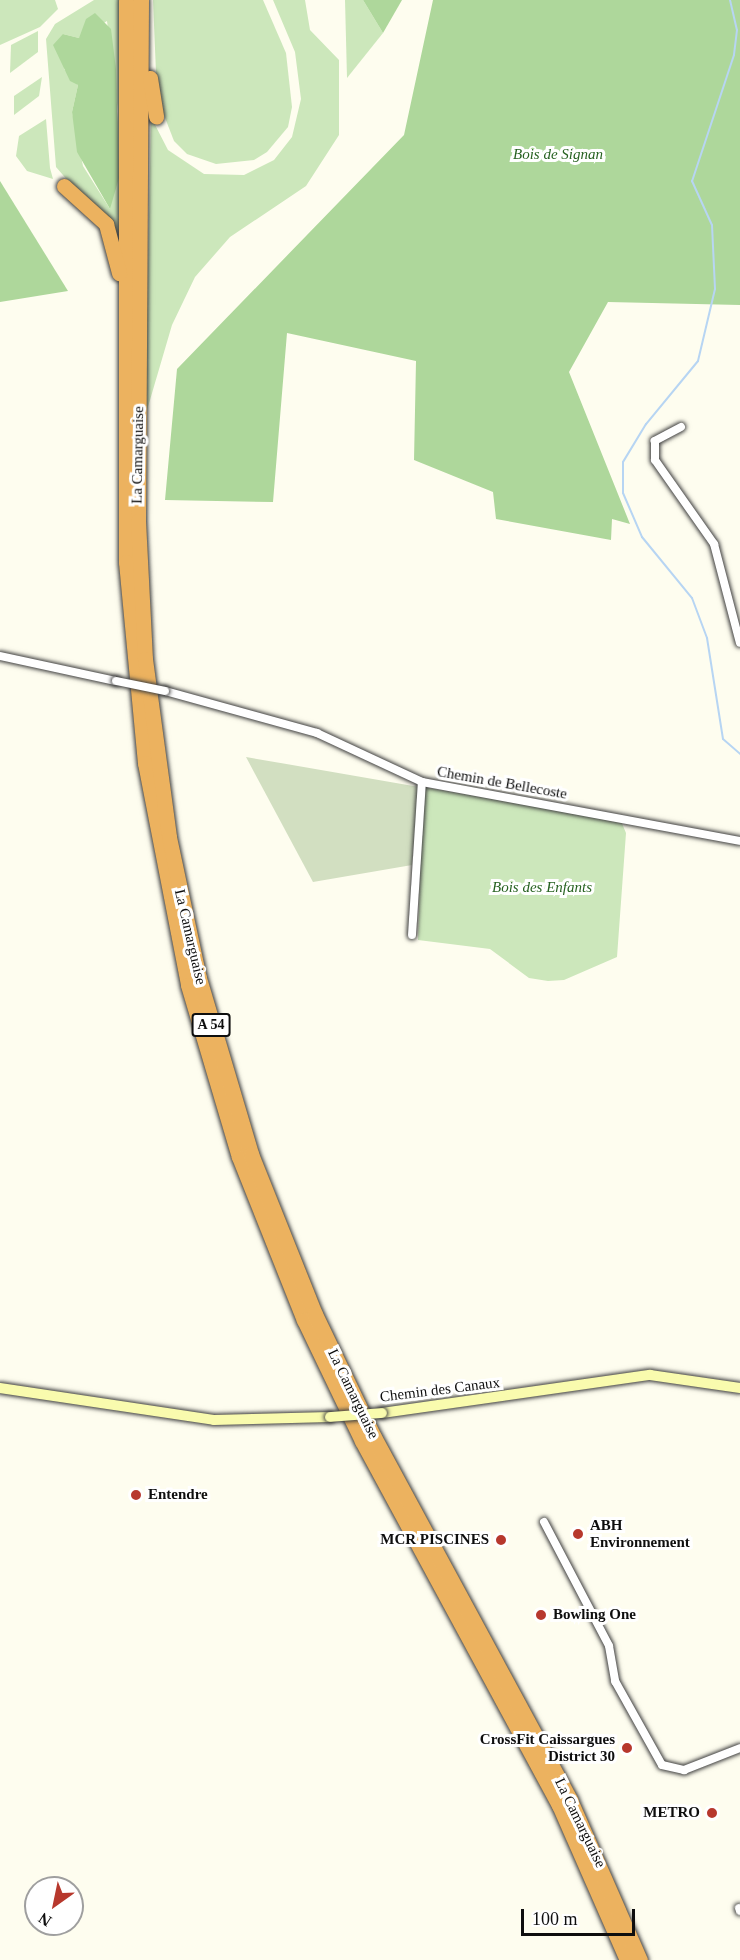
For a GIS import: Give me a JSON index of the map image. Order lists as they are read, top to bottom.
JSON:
{
  "streets": {
    "highway": ["La Camarguaise", "A 54"],
    "main road": ["Chemin des Canaux"],
    "street": ["Chemin de Bellecoste"]
  },
  "parks": ["Bois de Signan", "Bois des Enfants"],
  "places": [
    "Entendre",
    "ABH Environnement",
    "MCR PISCINES",
    "Bowling One",
    "CrossFit Caissargues District 30",
    "METRO"
  ],
  "scale_bar": "100 m",
  "north": "bottom left"
}
